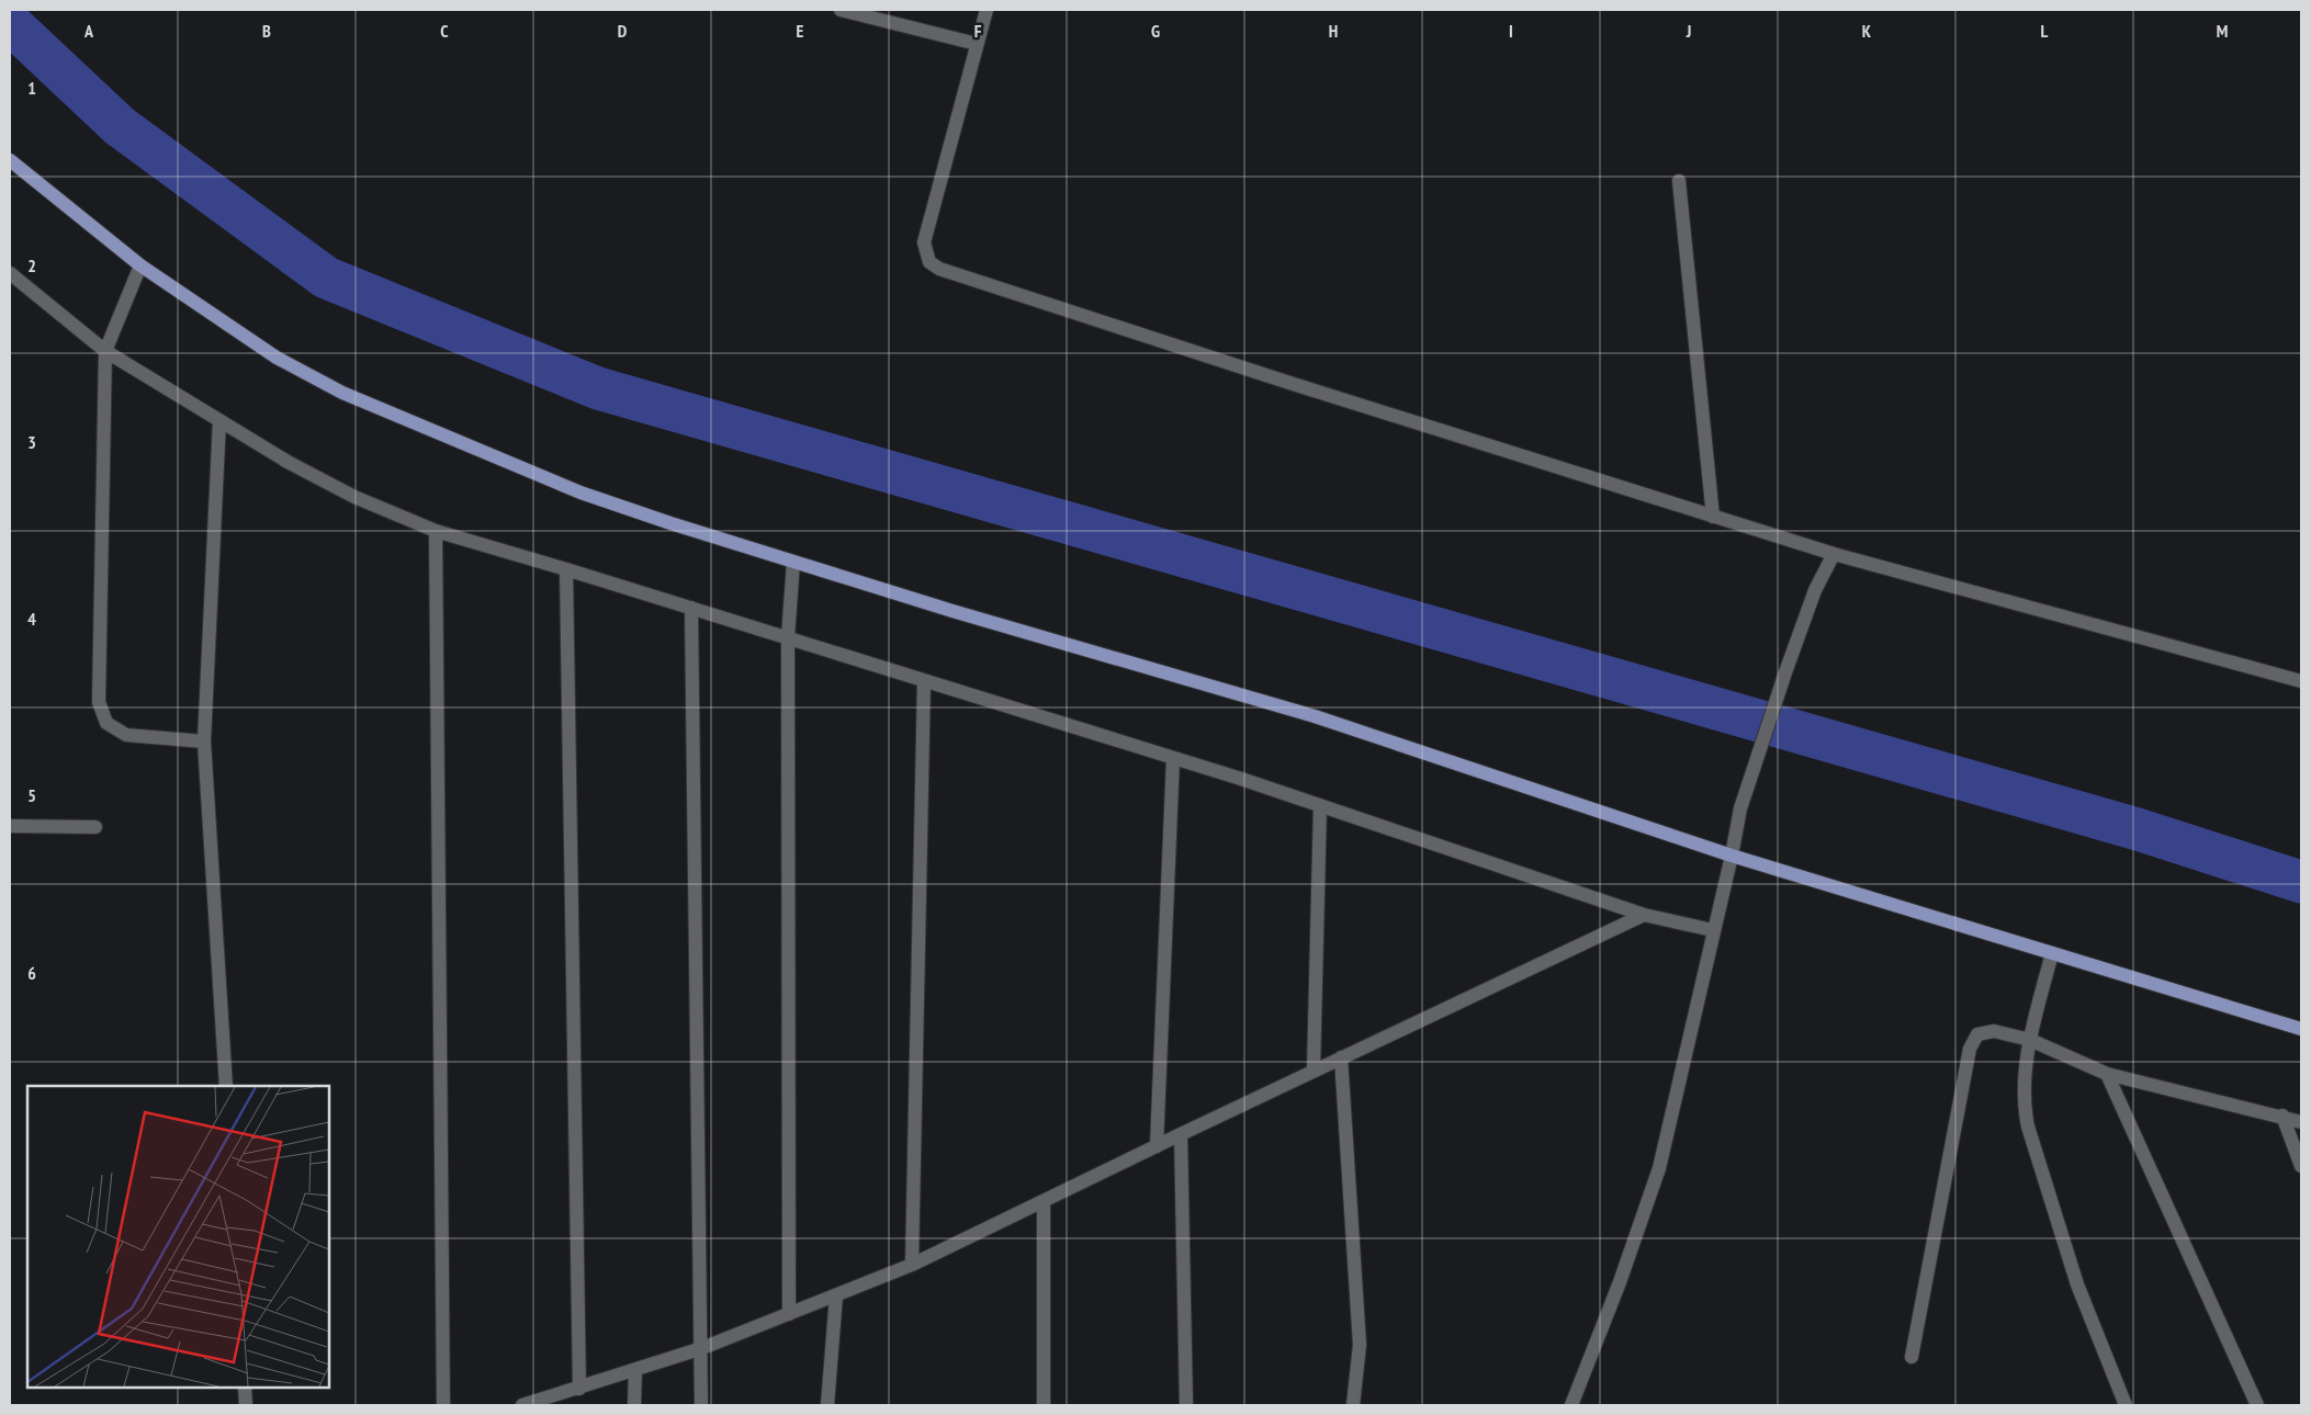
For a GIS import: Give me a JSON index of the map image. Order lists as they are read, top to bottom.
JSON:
{
  "grid": {
    "columns": [
      "A",
      "B",
      "C",
      "D",
      "E",
      "F",
      "G",
      "H",
      "I",
      "J",
      "K",
      "L",
      "M"
    ],
    "rows": [
      "1",
      "2",
      "3",
      "4",
      "5",
      "6"
    ]
  }
}
